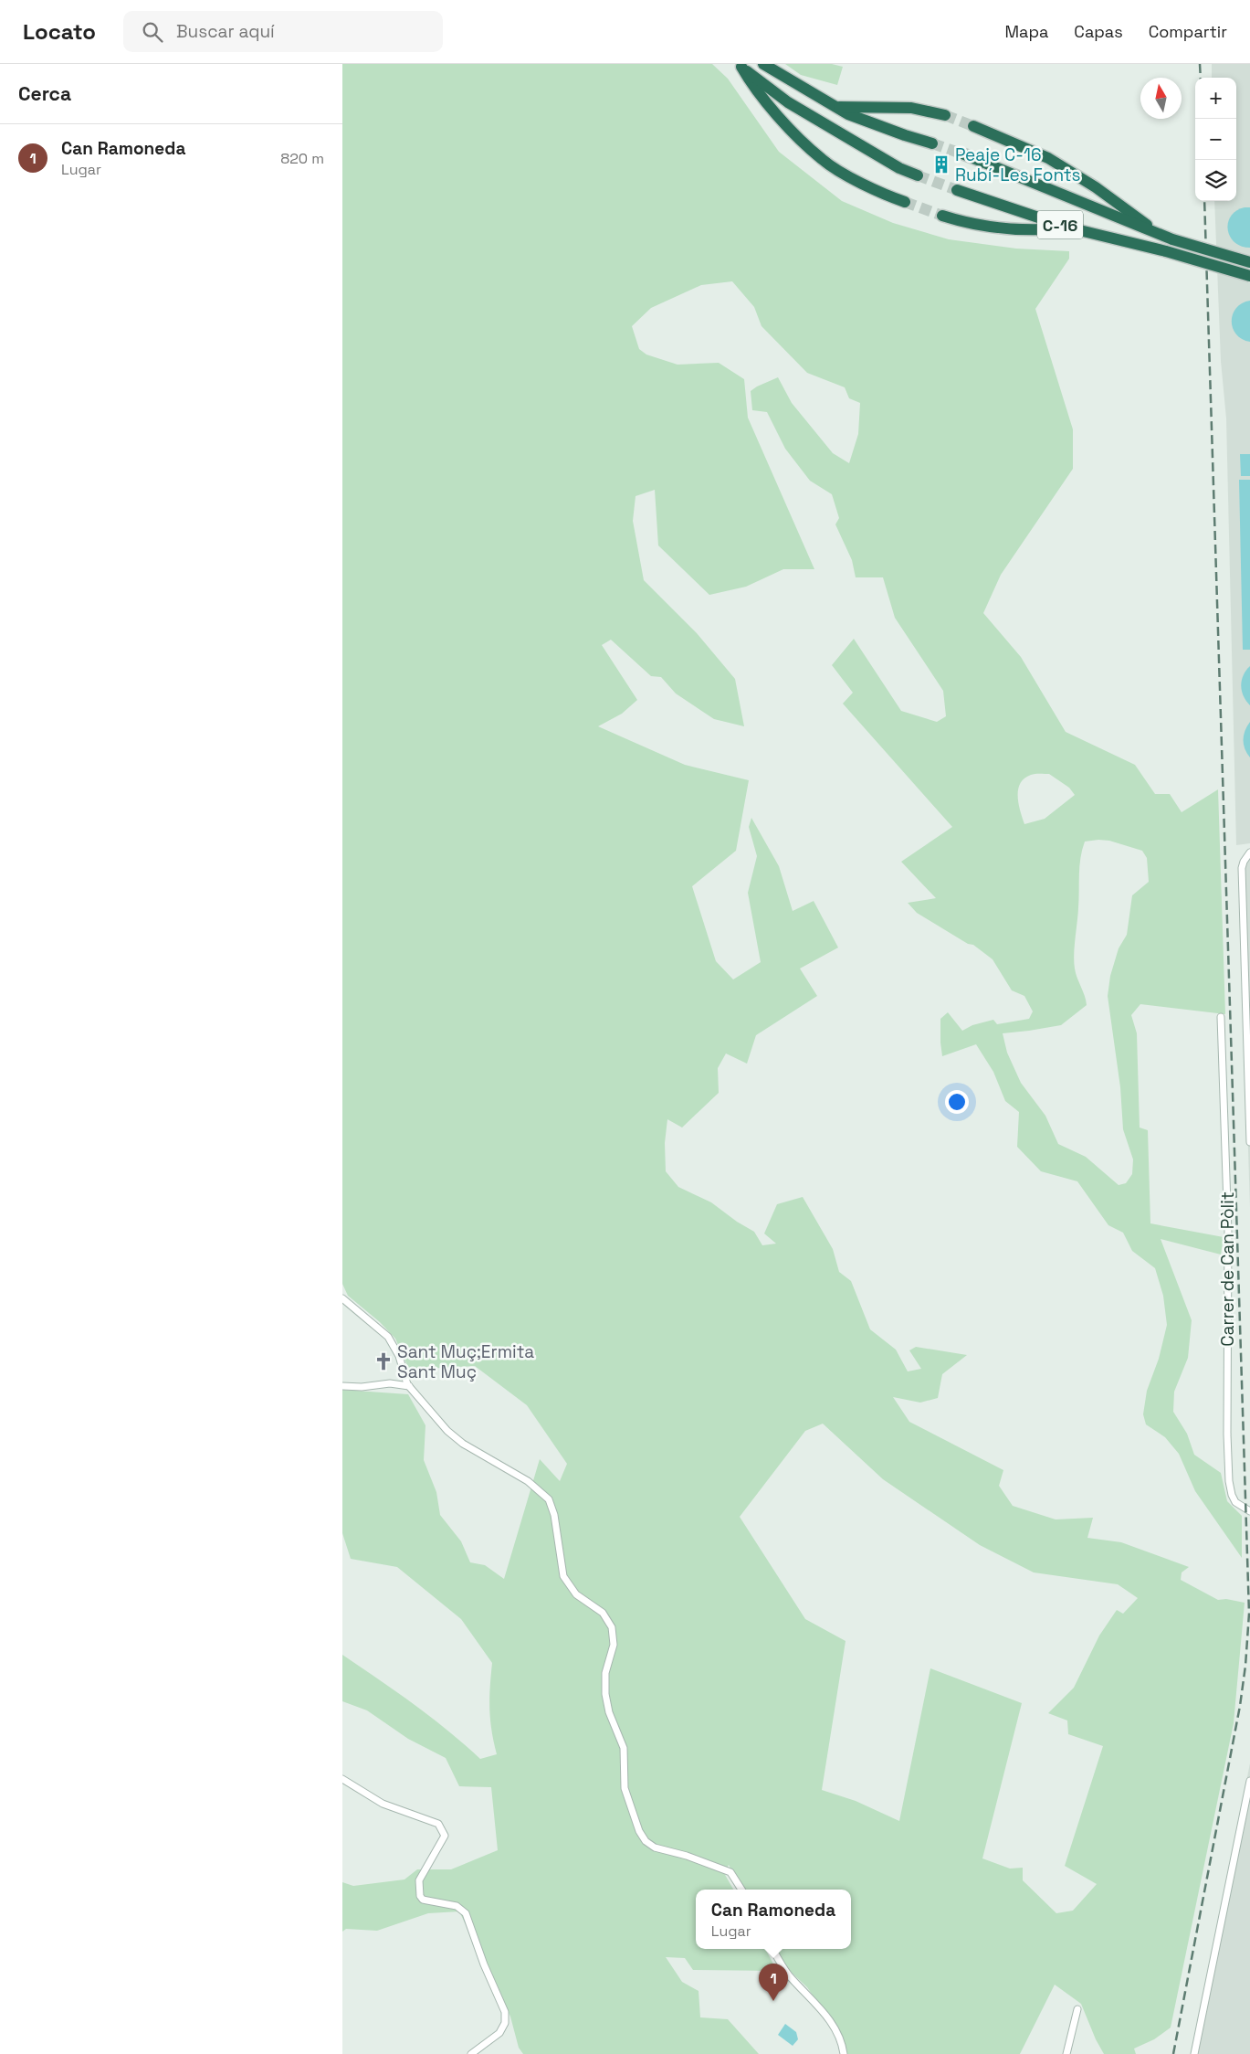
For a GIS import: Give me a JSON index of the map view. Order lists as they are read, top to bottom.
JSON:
{
  "streets": {
    "highway": ["C-16"],
    "street": ["Carrer de Can Pòlit"]
  },
  "places": {
    "building": ["Peaje C-16 Rubí-Les Fonts"],
    "church": ["Sant Muç;Ermita Sant Muç"]
  },
  "north": "top",
  "page": {
    "header": "Locato",
    "search": "Buscar aquí",
    "nav": ["Mapa", "Capas", "Compartir"],
    "heading": "Cerca",
    "map_buttons": ["+", "−"],
    "list": [
      {
        "mark": "1",
        "name": "Can Ramoneda",
        "note": "Lugar",
        "value": "820 m"
      }
    ],
    "popup": ["Can Ramoneda", "Lugar"],
    "pins": "1"
  }
}
